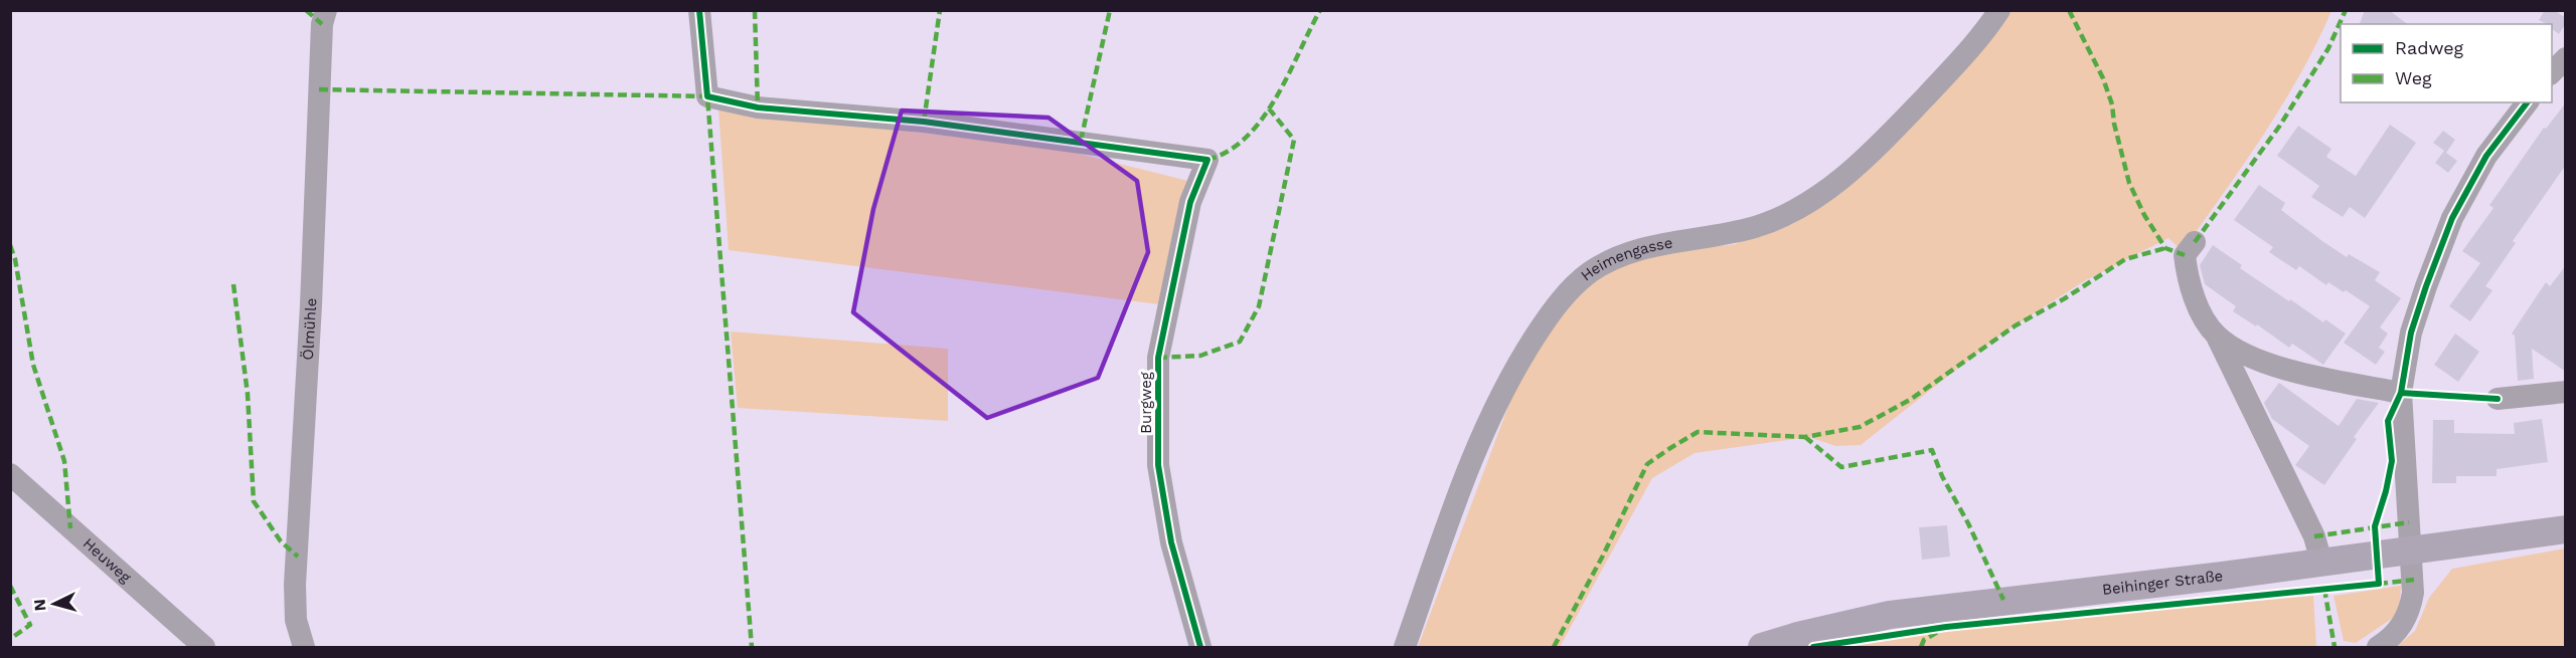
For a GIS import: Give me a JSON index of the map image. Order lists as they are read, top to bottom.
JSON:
{
  "streets": {
    "main road": ["Beihinger Straße"],
    "street": [
      "Heimengasse",
      "Ölmühle",
      "Burgweg",
      "Heuweg"
    ]
  },
  "legend": ["Radweg", "Weg"],
  "north": "left"
}
